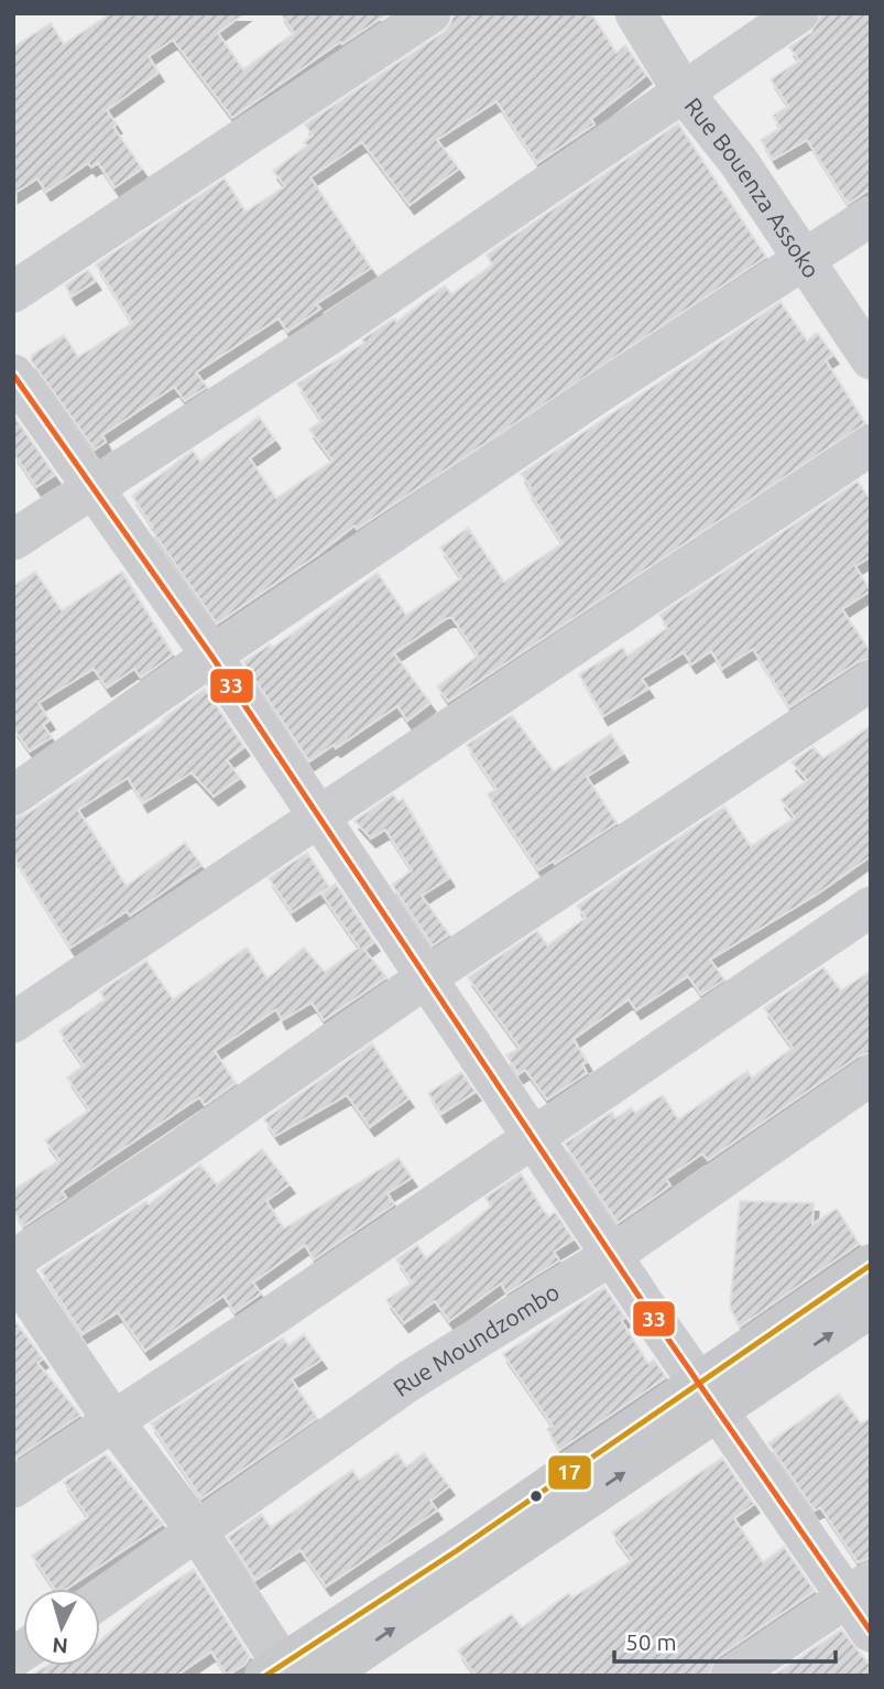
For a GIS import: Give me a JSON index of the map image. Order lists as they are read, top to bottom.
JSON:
{
  "streets": {
    "street": ["Rue Bouenza Assoko", "Rue Moundzombo"]
  },
  "lines": ["transit line 33", "transit line 17"],
  "scale_bar": "50 m",
  "north": "bottom"
}
